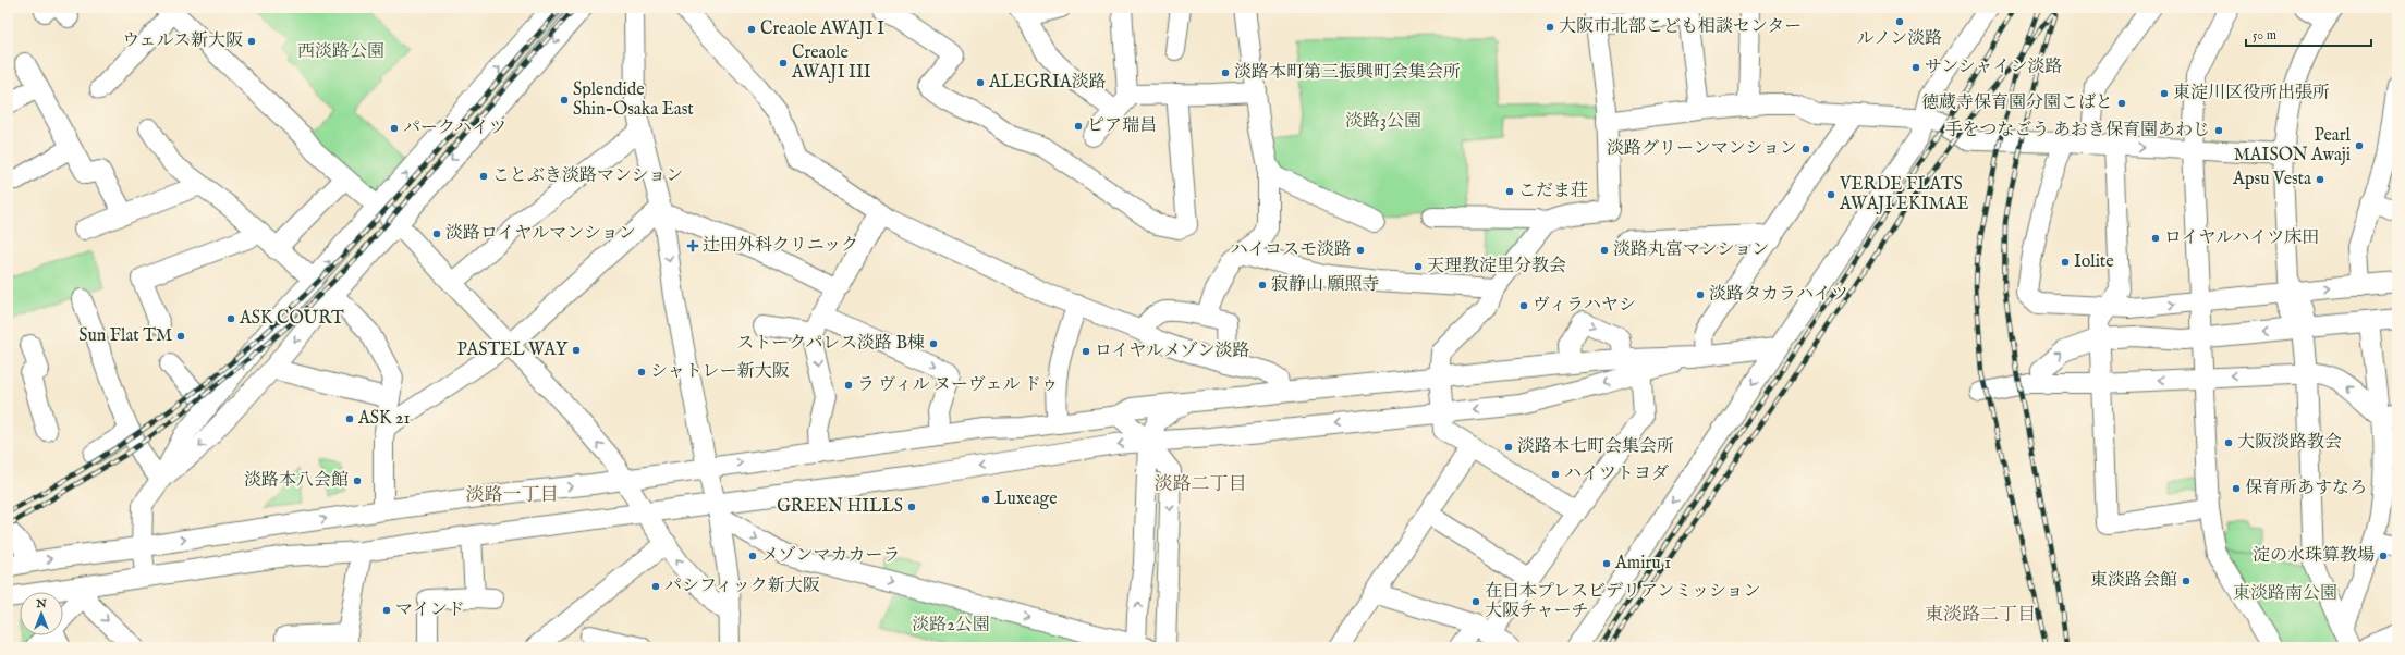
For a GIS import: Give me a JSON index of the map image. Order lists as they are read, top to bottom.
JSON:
{
  "districts": ["淡路二丁目", "淡路一丁目", "東淡路二丁目"],
  "parks": [
    "西淡路公園",
    "淡路3公園",
    "東淡路南公園",
    "淡路2公園"
  ],
  "places": {
    "other": [
      "ルノン淡路",
      "大阪市北部こども相談センター",
      "Creaole AWAJI I",
      "ウェルス新大阪",
      "Creaole AWAJI III",
      "サンシャイン淡路",
      "淡路本町第三振興町会集会所",
      "ALEGRIA淡路",
      "東淀川区役所出張所",
      "Splendide Shin-Osaka East",
      "徳蔵寺保育園分園こばと",
      "ピア瑞昌",
      "パークハイツ",
      "手をつなごう あおき保育園あわじ",
      "Pearl MAISON Awaji",
      "淡路グリーンマンション",
      "ことぶき淡路マンション",
      "Apsu Vesta",
      "こだま荘",
      "VERDE FLATS AWAJI EKIMAE",
      "淡路ロイヤルマンション",
      "ロイヤルハイツ床田",
      "ハイコスモ淡路",
      "淡路丸富マンション",
      "Iolite",
      "天理教淀里分教会",
      "寂静山 願照寺",
      "淡路タカラハイツ",
      "ヴィラハヤシ",
      "ASK COURT",
      "Sun Flat TM",
      "ストークパレス淡路 B棟",
      "PASTEL WAY",
      "ロイヤルメゾン淡路",
      "シャトレー新大阪",
      "ラ ヴィル ヌーヴェル ドゥ",
      "ASK 21",
      "大阪淡路教会",
      "淡路本七町会集会所",
      "ハイツトヨダ",
      "淡路本八会館",
      "保育所あすなろ",
      "Luxeage",
      "GREEN HILLS",
      "メゾンマカカーラ",
      "淀の水珠算教場",
      "Amiru 1",
      "東淡路会館",
      "パシフィック新大阪",
      "在日本プレスビデリアンミッション 大阪チャーチ",
      "マインド"
    ],
    "health": ["辻田外科クリニック"]
  },
  "scale_bar": "50 m",
  "north": "top"
}
